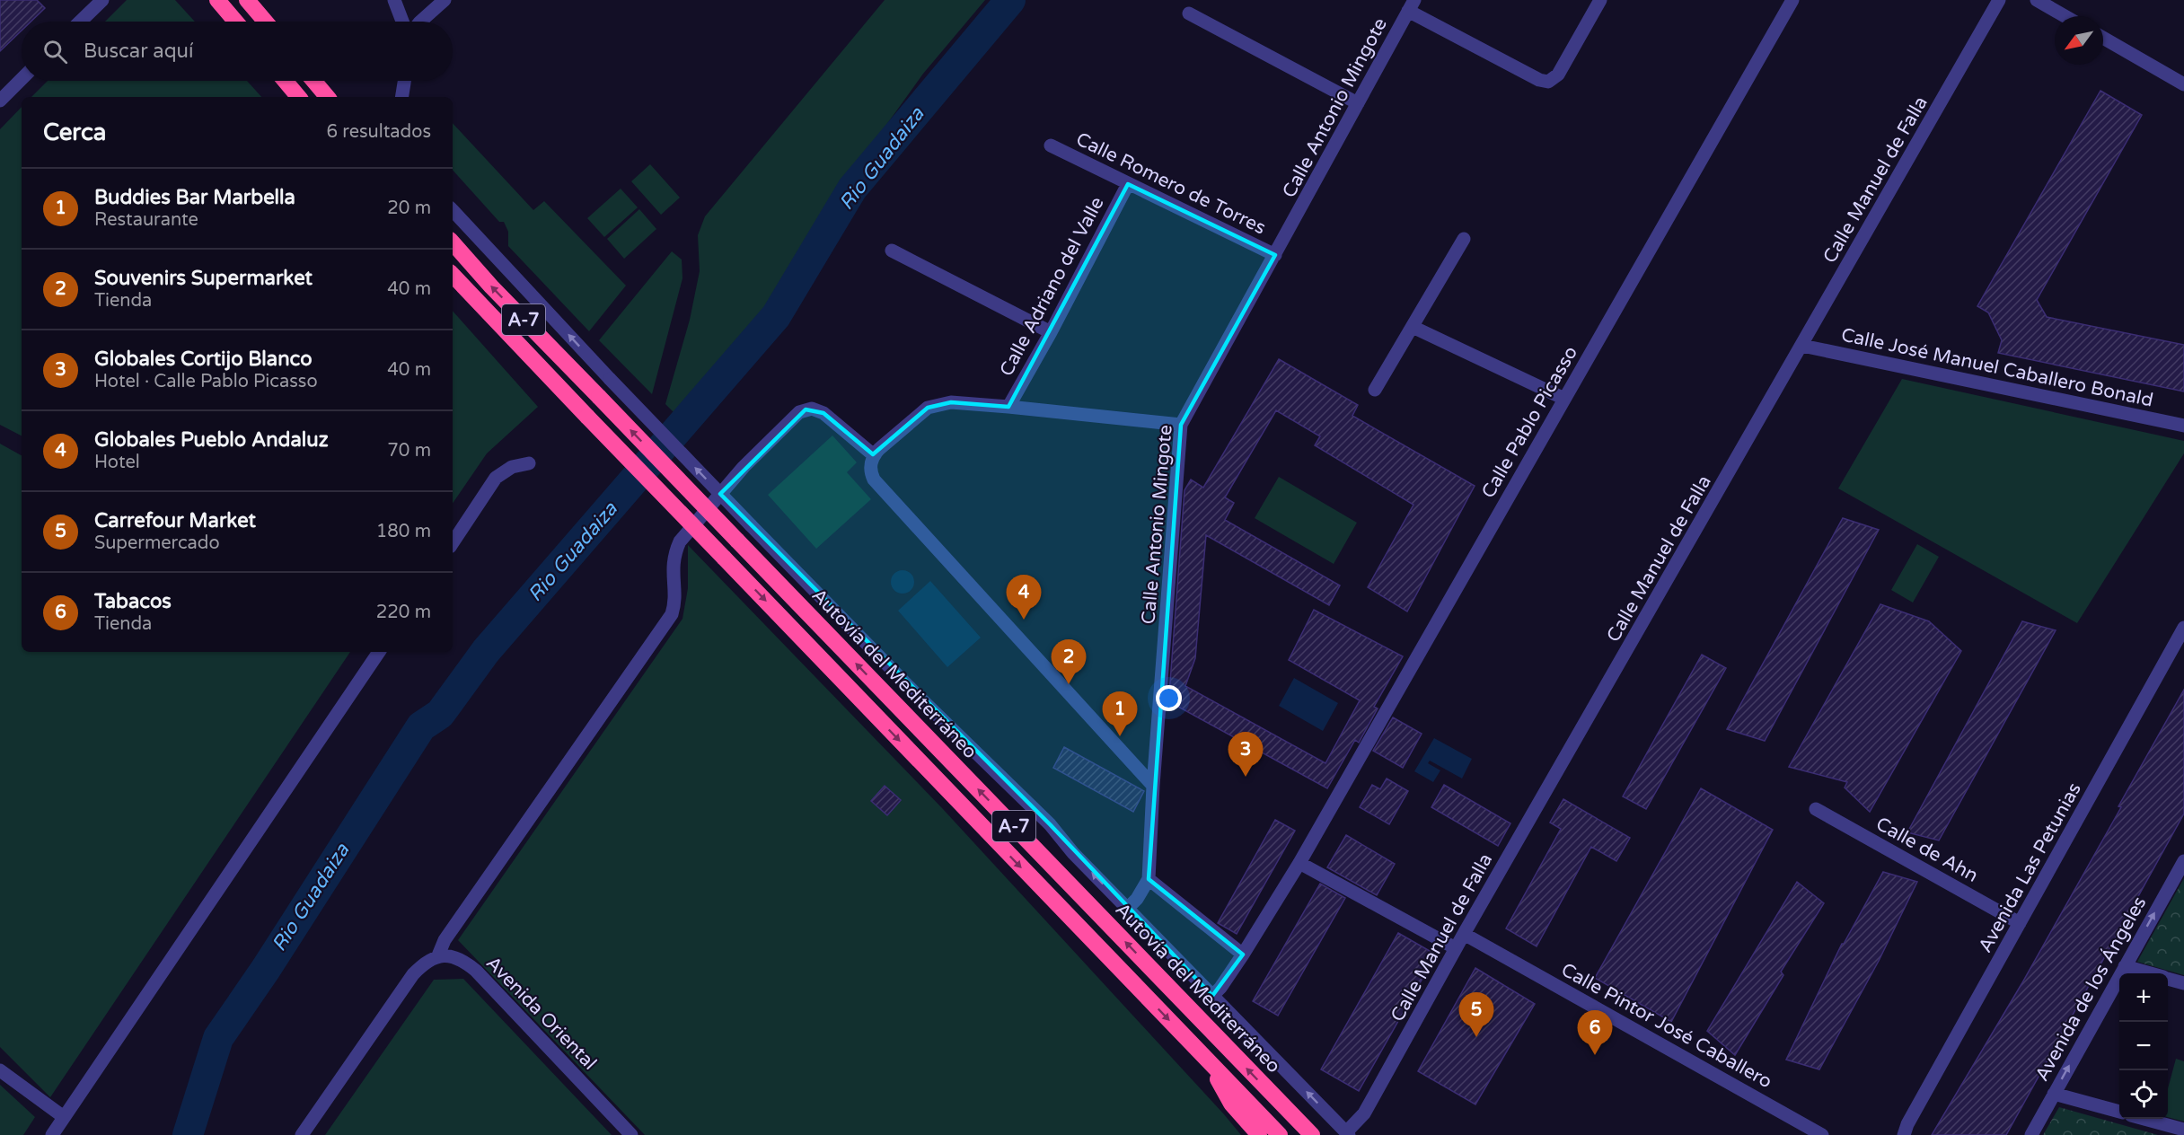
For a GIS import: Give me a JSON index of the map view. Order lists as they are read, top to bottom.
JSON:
{
  "streets": {
    "highway": ["A-7", "Autovía del Mediterráneo"],
    "street": [
      "Calle Antonio Mingote",
      "Calle Manuel de Falla",
      "Calle Romero de Torres",
      "Calle Adriano del Valle",
      "Calle José Manuel Caballero Bonald",
      "Calle Pablo Picasso",
      "Calle de Ahn",
      "Avenida Las Petunias",
      "Avenida de los Ángeles",
      "Avenida Oriental",
      "Calle Pintor José Caballero"
    ]
  },
  "crossings": [
    ["Calle Antonio Mingote", "Calle Romero de Torres"],
    ["Calle Manuel de Falla", "Calle José Manuel Caballero Bonald"],
    ["Calle Manuel de Falla", "Calle Pintor José Caballero"],
    ["Calle Romero de Torres", "Calle Adriano del Valle"],
    ["Calle de Ahn", "Avenida Las Petunias"]
  ],
  "one_way": ["Avenida de los Ángeles"],
  "water": ["Rio Guadaiza"],
  "north": "bottom left",
  "page": {
    "search": "Buscar aquí",
    "heading": ["Cerca", "6 resultados"],
    "list": [
      {
        "mark": "1",
        "name": "Buddies Bar Marbella",
        "note": "Restaurante",
        "value": "20 m"
      },
      {
        "mark": "2",
        "name": "Souvenirs Supermarket",
        "note": "Tienda",
        "value": "40 m"
      },
      {
        "mark": "3",
        "name": "Globales Cortijo Blanco",
        "note": "Hotel · Calle Pablo Picasso",
        "value": "40 m"
      },
      {
        "mark": "4",
        "name": "Globales Pueblo Andaluz",
        "note": "Hotel",
        "value": "70 m"
      },
      {
        "mark": "5",
        "name": "Carrefour Market",
        "note": "Supermercado",
        "value": "180 m"
      },
      {
        "mark": "6",
        "name": "Tabacos",
        "note": "Tienda",
        "value": "220 m"
      }
    ],
    "pins": [
      "4",
      "2",
      "1",
      "3",
      "5",
      "6"
    ],
    "map_buttons": ["+", "−"]
  }
}
